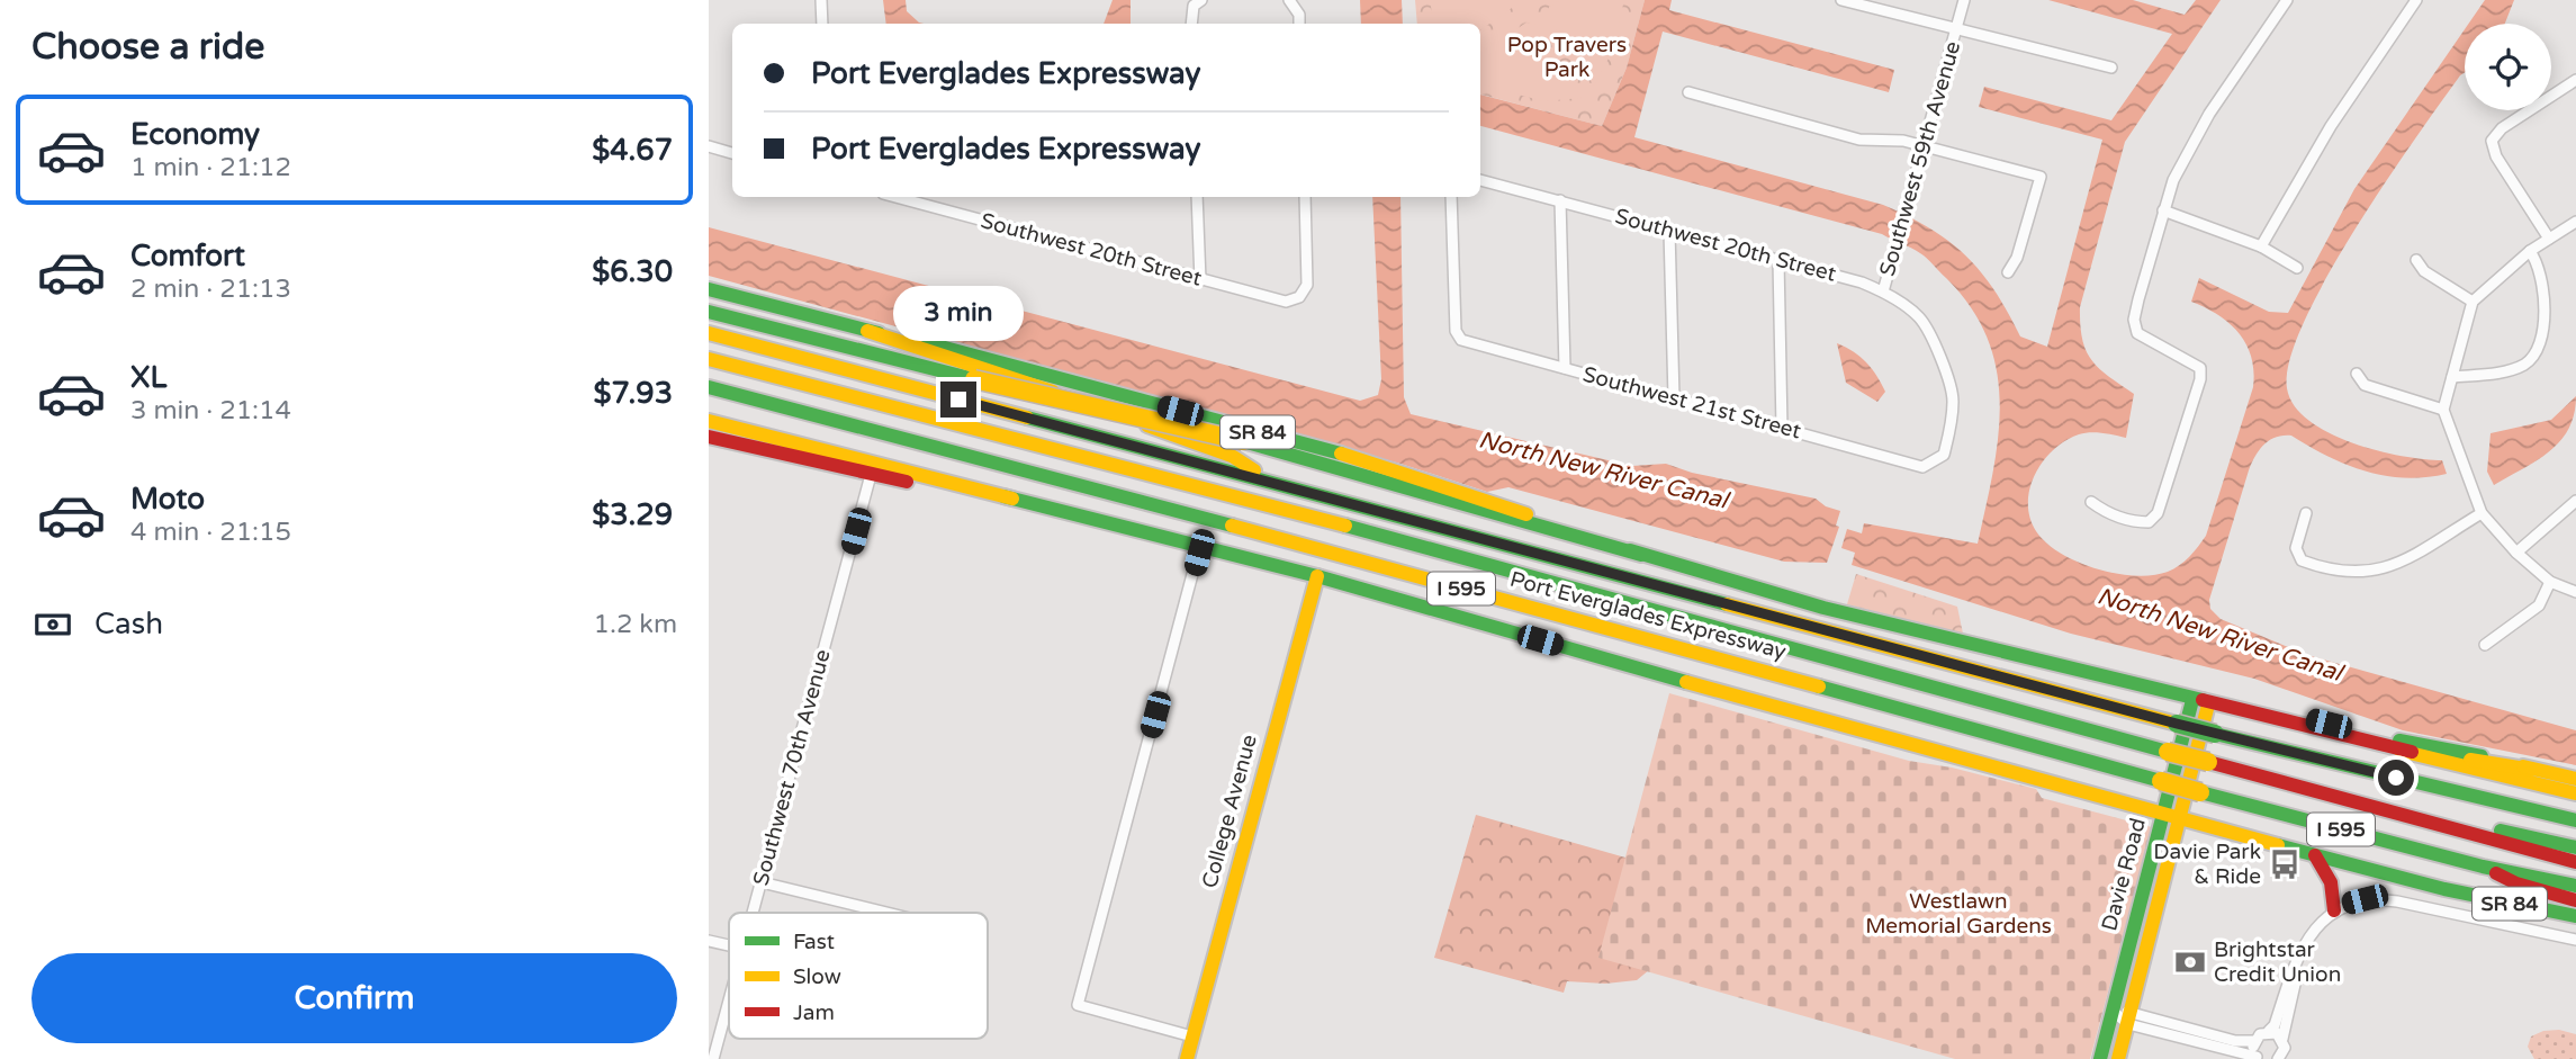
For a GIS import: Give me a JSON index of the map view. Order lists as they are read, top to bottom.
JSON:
{
  "streets": {
    "main road": [
      "SR 84",
      "I 595",
      "Port Everglades Expressway",
      "College Avenue",
      "Davie Road"
    ],
    "street": [
      "Southwest 59th Avenue",
      "Southwest 20th Street",
      "Southwest 21st Street",
      "Southwest 70th Avenue"
    ]
  },
  "crossings": [
    ["Southwest 59th Avenue", "Southwest 20th Street"],
    ["Southwest 59th Avenue", "Southwest 21st Street"],
    ["SR 84", "Southwest 70th Avenue"],
    ["SR 84", "College Avenue"],
    ["SR 84", "Davie Road"]
  ],
  "water": ["North New River Canal"],
  "parks": ["Pop Travers Park", "Westlawn Memorial Gardens"],
  "places": {
    "bus stop": ["Davie Park & Ride"],
    "bank": ["Brightstar Credit Union"]
  },
  "legend": ["Fast", "Slow", "Jam"],
  "page": {
    "heading": "Choose a ride",
    "banner": ["Port Everglades Expressway", "Port Everglades Expressway"],
    "list": [
      {
        "name": "Economy",
        "note": "1 min · 21:12",
        "value": "$4.67"
      },
      {
        "name": "Comfort",
        "note": "2 min · 21:13",
        "value": "$6.30"
      },
      {
        "name": "XL",
        "note": "3 min · 21:14",
        "value": "$7.93"
      },
      {
        "name": "Moto",
        "note": "4 min · 21:15",
        "value": "$3.29"
      }
    ],
    "bubble": "3 min",
    "pay": ["Cash", "1.2 km"],
    "buttons": "Confirm"
  }
}
